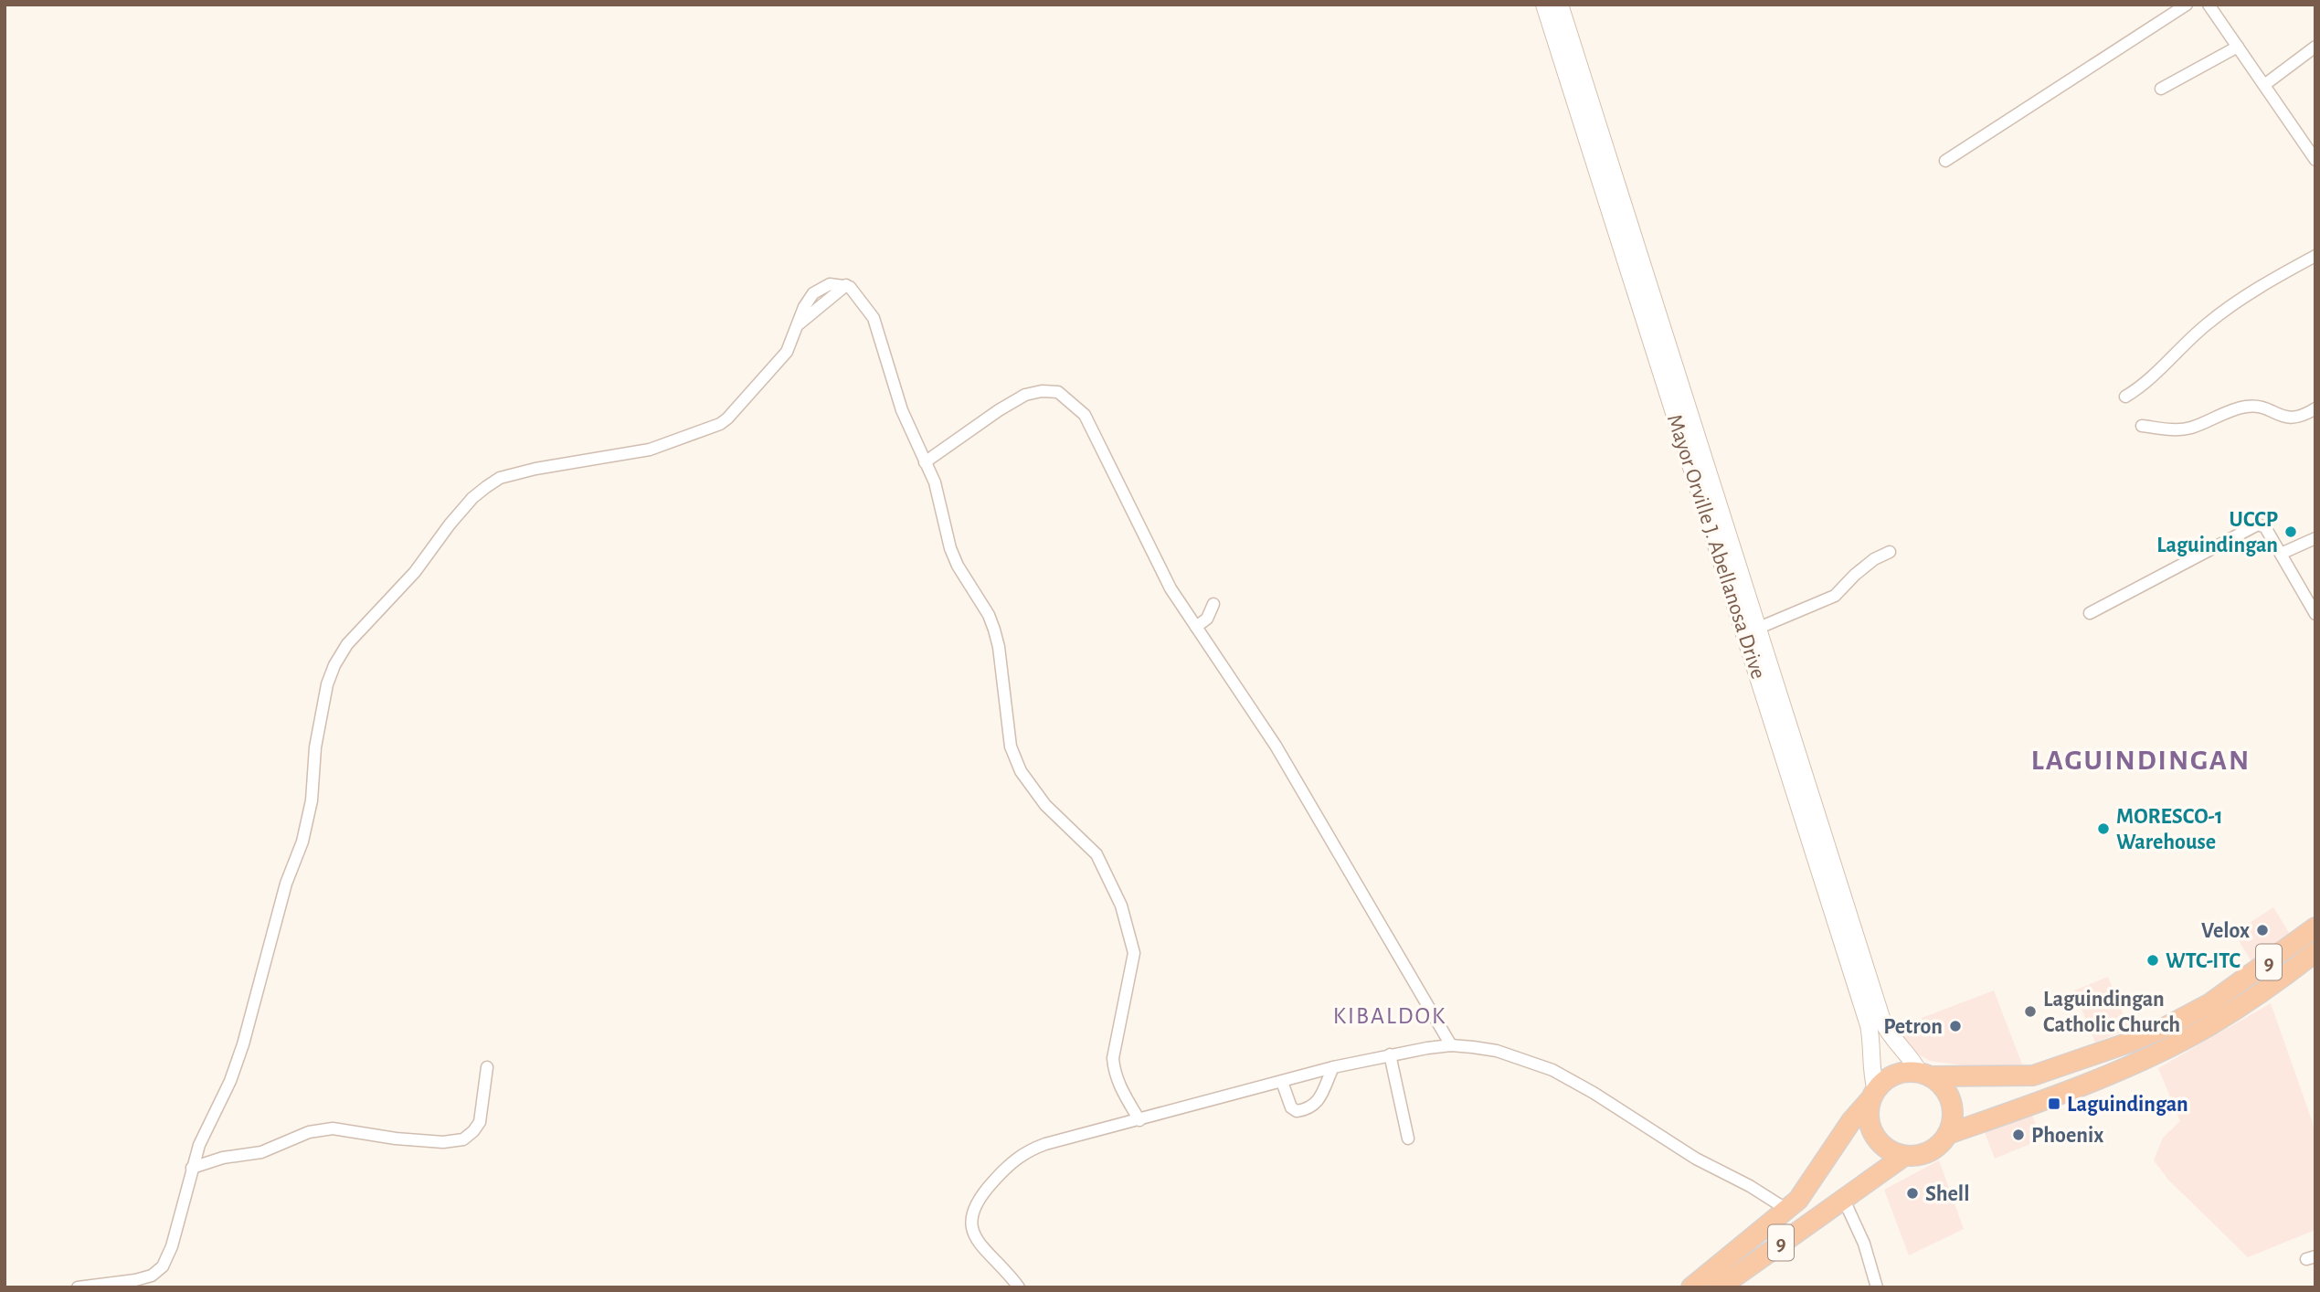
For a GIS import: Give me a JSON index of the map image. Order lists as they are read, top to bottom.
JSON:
{
  "streets": {
    "highway": ["9"],
    "main road": ["Mayor Orville J. Abellanosa Drive"]
  },
  "crossings": [
    ["Mayor Orville J. Abellanosa Drive", "9"]
  ],
  "districts": ["LAGUINDINGAN", "KIBALDOK"],
  "places": {
    "other": [
      "UCCP Laguindingan",
      "MORESCO-1 Warehouse",
      "Velox",
      "WTC-ITC",
      "Laguindingan Catholic Church",
      "Petron",
      "Phoenix",
      "Shell"
    ],
    "transit": ["Laguindingan"]
  }
}
